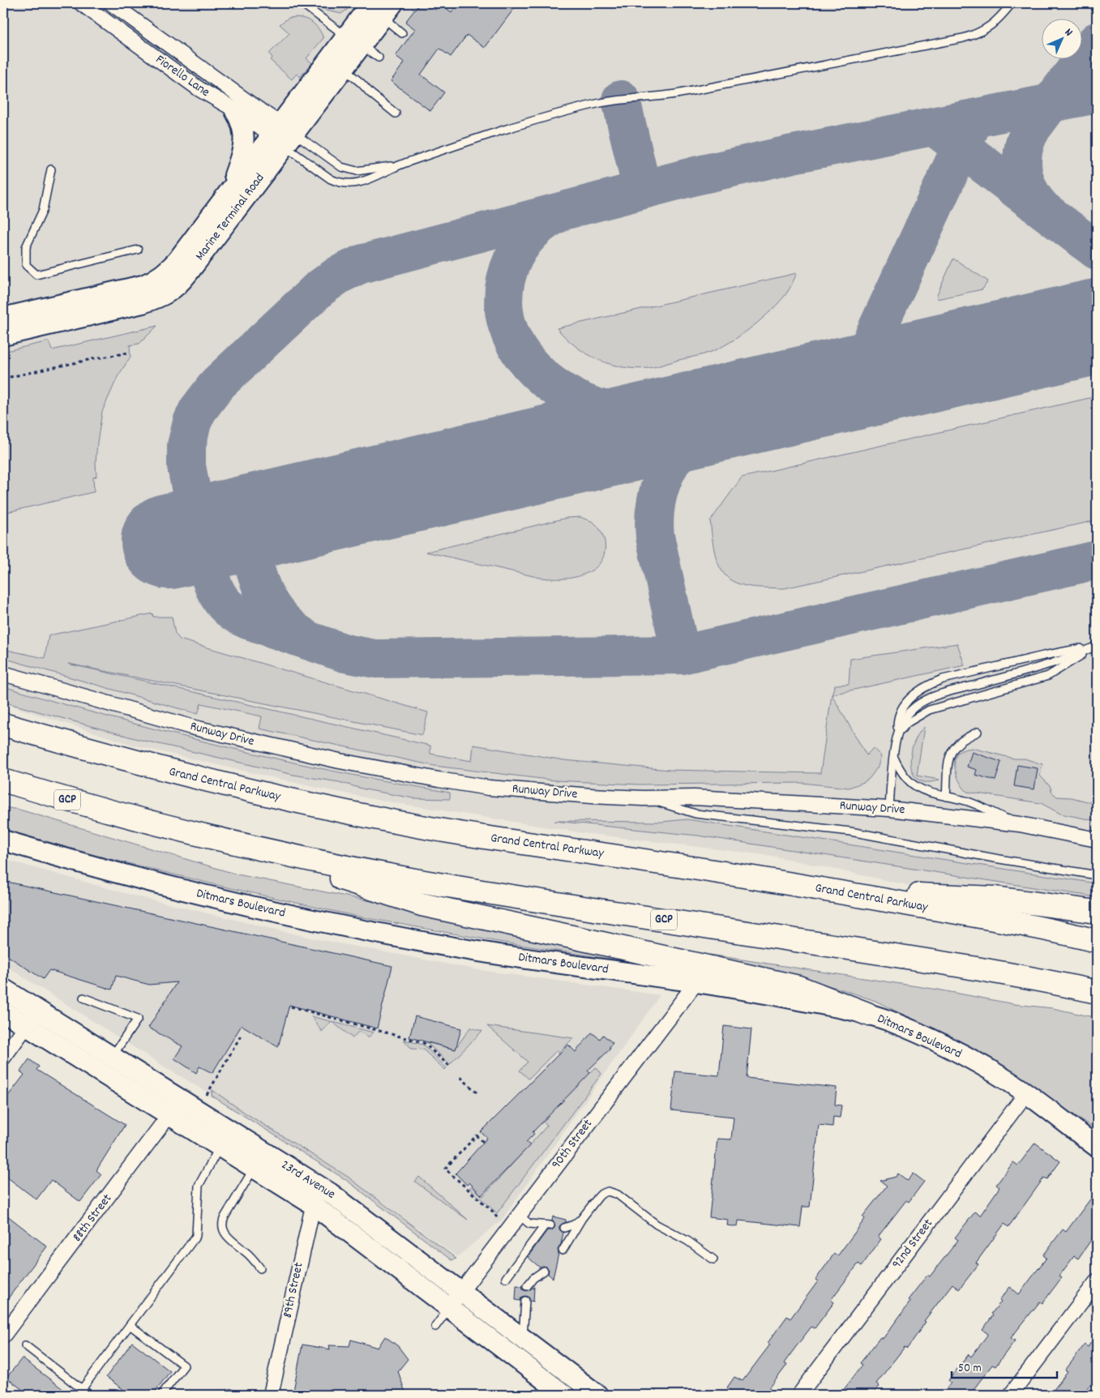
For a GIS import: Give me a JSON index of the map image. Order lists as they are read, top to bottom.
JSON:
{
  "streets": {
    "highway": ["Grand Central Parkway", "GCP"],
    "street": [
      "Fiorello Lane",
      "Marine Terminal Road",
      "Runway Drive",
      "Ditmars Boulevard",
      "90th Street",
      "23rd Avenue",
      "88th Street",
      "92nd Street",
      "89th Street"
    ]
  },
  "crossings": [
    ["Fiorello Lane", "Marine Terminal Road"],
    ["Ditmars Boulevard", "90th Street"],
    ["Ditmars Boulevard", "92nd Street"],
    ["90th Street", "23rd Avenue"],
    ["23rd Avenue", "88th Street"],
    ["23rd Avenue", "89th Street"]
  ],
  "scale_bar": "50 m",
  "north": "top right"
}
